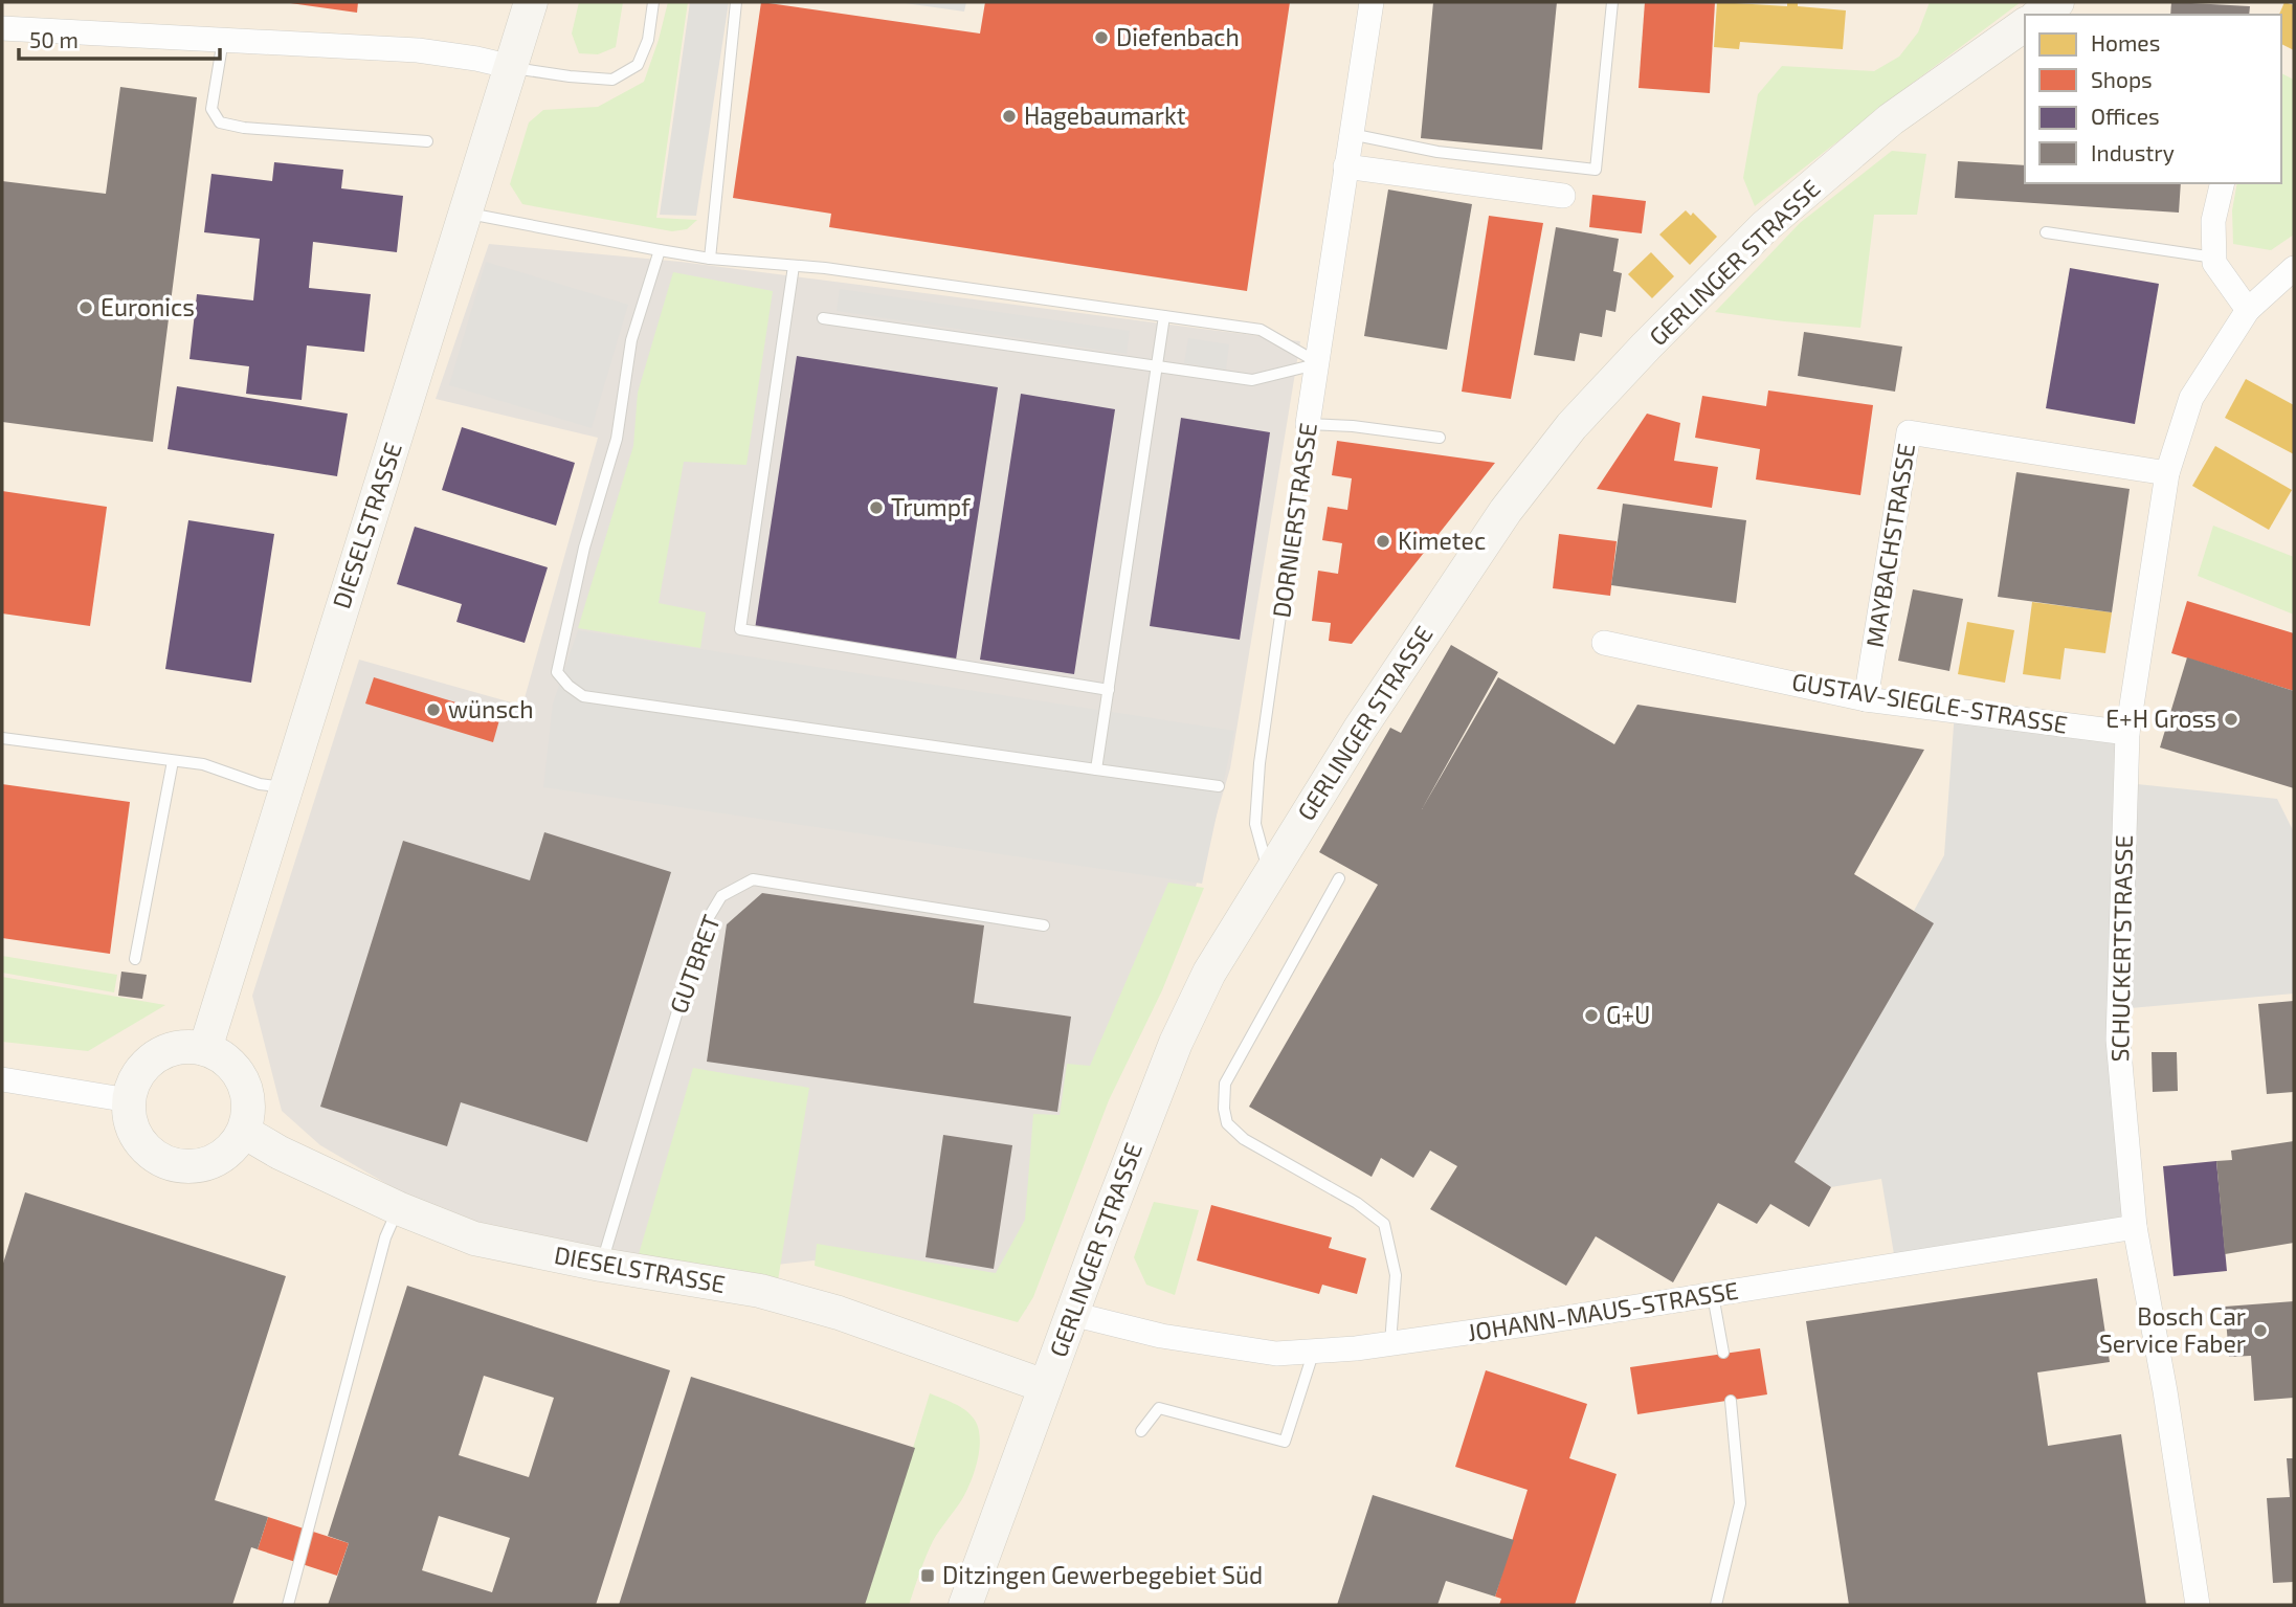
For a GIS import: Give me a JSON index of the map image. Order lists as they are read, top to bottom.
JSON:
{
  "streets": {
    "street": [
      "GERLINGER STRASSE",
      "DORNIERSTRASSE",
      "DIESELSTRASSE",
      "MAYBACHSTRASSE",
      "GUSTAV-SIEGLE-STRASSE",
      "SCHUCKERTSTRASSE",
      "JOHANN-MAUS-STRASSE"
    ],
    "lane": ["GUTBRET"]
  },
  "crossings": [
    ["GERLINGER STRASSE", "DORNIERSTRASSE"],
    ["GERLINGER STRASSE", "DIESELSTRASSE"],
    ["GERLINGER STRASSE", "JOHANN-MAUS-STRASSE"],
    ["DIESELSTRASSE", "GUTBRET"],
    ["MAYBACHSTRASSE", "GUSTAV-SIEGLE-STRASSE"],
    ["MAYBACHSTRASSE", "SCHUCKERTSTRASSE"],
    ["GUSTAV-SIEGLE-STRASSE", "SCHUCKERTSTRASSE"],
    ["SCHUCKERTSTRASSE", "JOHANN-MAUS-STRASSE"]
  ],
  "places": {
    "other": [
      "Diefenbach",
      "Hagebaumarkt",
      "Euronics",
      "Trumpf",
      "Kimetec",
      "wünsch",
      "E+H Gross",
      "G+U",
      "Bosch Car Service Faber"
    ],
    "transit": ["Ditzingen Gewerbegebiet Süd"]
  },
  "legend": [
    "Homes",
    "Shops",
    "Offices",
    "Industry"
  ],
  "scale_bar": "50 m"
}
